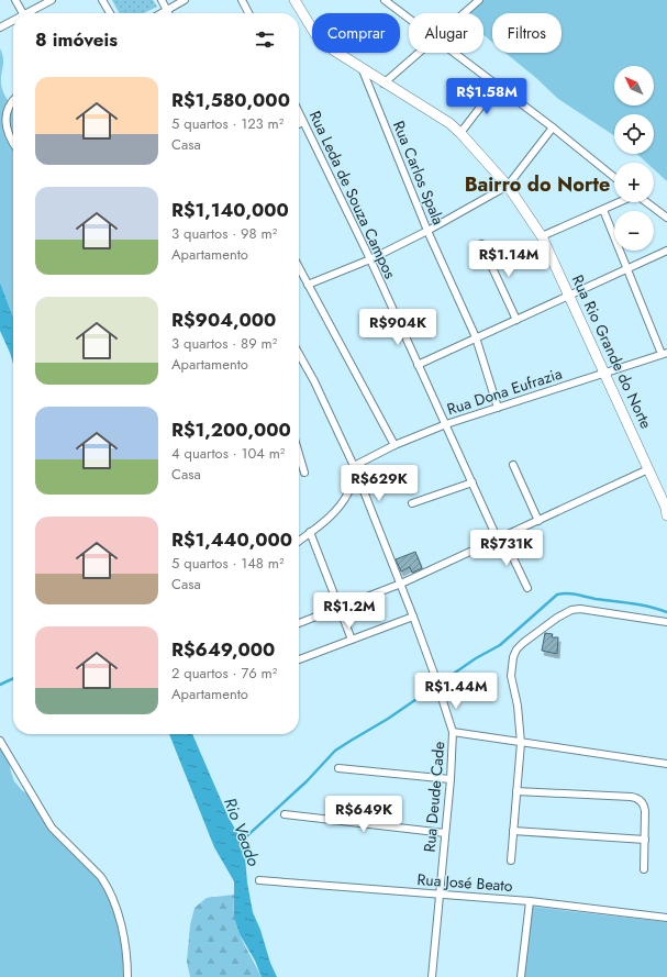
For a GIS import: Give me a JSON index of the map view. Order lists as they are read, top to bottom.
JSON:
{
  "streets": {
    "main road": ["Rua Rio Grande do Norte"],
    "street": [
      "Rua Carlos Spala",
      "Rua Leda de Souza Campos",
      "Rua Dona Eufrazia",
      "Rua Deude Cade",
      "Rua José Beato"
    ]
  },
  "crossings": [
    ["Rua Carlos Spala", "Rua Rio Grande do Norte"],
    ["Rua Carlos Spala", "Rua Dona Eufrazia"],
    ["Rua Leda de Souza Campos", "Rua Dona Eufrazia"],
    ["Rua Rio Grande do Norte", "Rua Dona Eufrazia"],
    ["Rua Dona Eufrazia", "Rua Deude Cade"],
    ["Rua Deude Cade", "Rua José Beato"]
  ],
  "districts": ["Bairro do Norte"],
  "water": ["Rio Veado"],
  "north": "top left",
  "page": {
    "chip": ["Comprar", "Alugar", "Filtros"],
    "heading": "8 imóveis",
    "map_buttons": ["+", "−"],
    "list": [
      {
        "name": "R$1,580,000",
        "note": "5 quartos · 123 m² · Casa"
      },
      {
        "name": "R$1,140,000",
        "note": "3 quartos · 98 m² · Apartamento"
      },
      {
        "name": "R$904,000",
        "note": "3 quartos · 89 m² · Apartamento"
      },
      {
        "name": "R$1,200,000",
        "note": "4 quartos · 104 m² · Casa"
      },
      {
        "name": "R$1,440,000",
        "note": "5 quartos · 148 m² · Casa"
      },
      {
        "name": "R$649,000",
        "note": "2 quartos · 76 m² · Apartamento"
      }
    ],
    "price": [
      "R$1.58M",
      "R$1.14M",
      "R$904K",
      "R$629K",
      "R$731K",
      "R$1.2M",
      "R$1.44M",
      "R$649K"
    ]
  }
}
